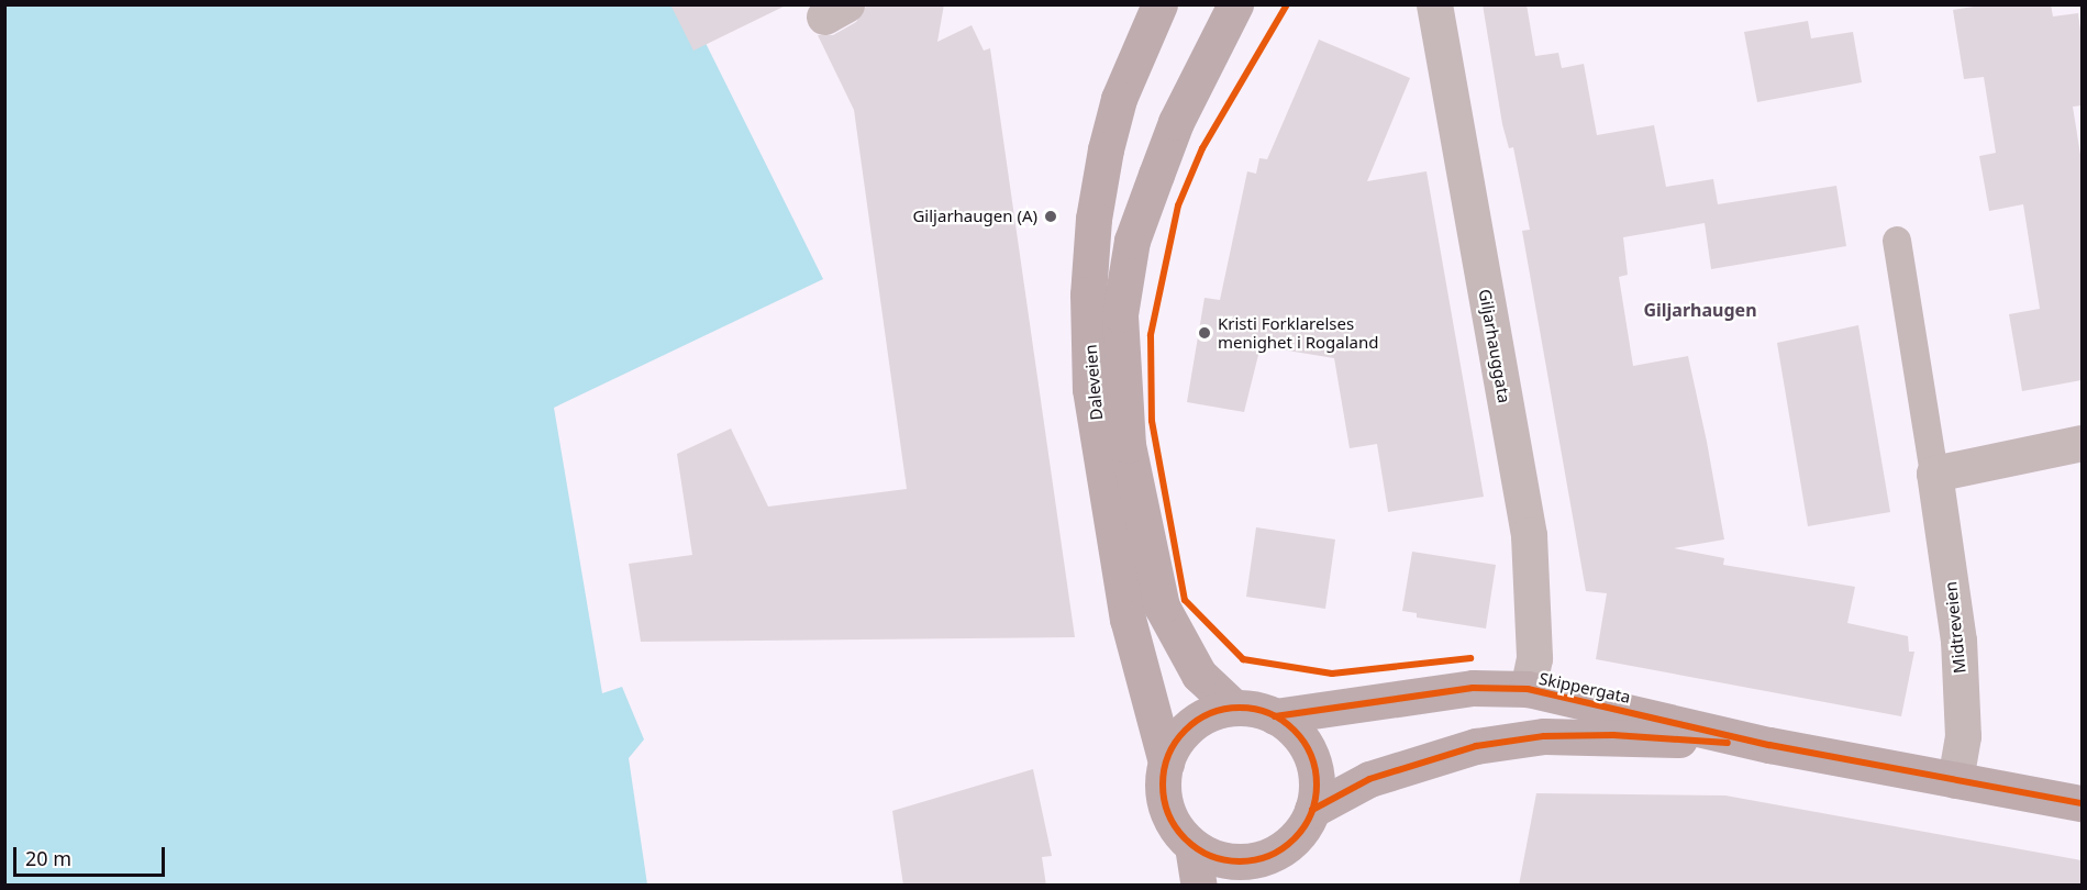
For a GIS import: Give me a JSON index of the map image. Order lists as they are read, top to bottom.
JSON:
{
  "streets": {
    "main road": ["Daleveien", "Skippergata"],
    "street": ["Giljarhauggata", "Midtreveien"]
  },
  "crossings": [
    ["Giljarhauggata", "Skippergata"],
    ["Daleveien", "Skippergata"],
    ["Midtreveien", "Skippergata"]
  ],
  "districts": ["Giljarhaugen"],
  "places": ["Giljarhaugen (A)", "Kristi Forklarelses menighet i Rogaland"],
  "scale_bar": "20 m"
}
